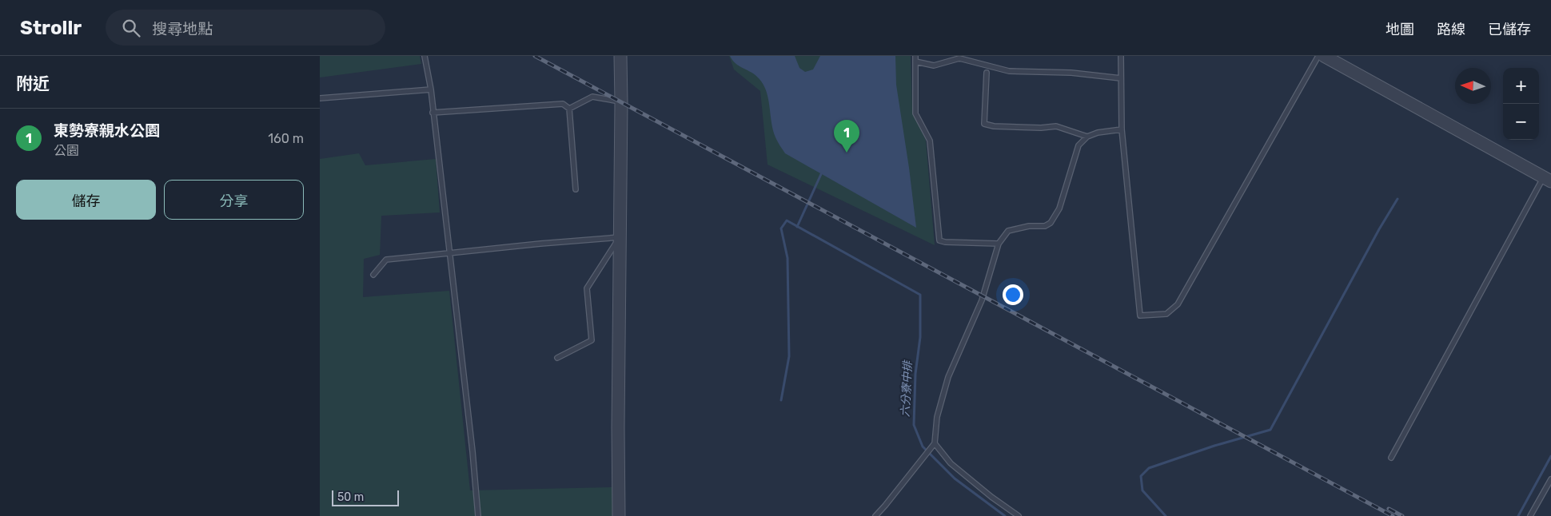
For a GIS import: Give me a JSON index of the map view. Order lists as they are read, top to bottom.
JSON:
{
  "water": ["六分寮中排"],
  "scale_bar": "50 m",
  "north": "left",
  "page": {
    "header": "Strollr",
    "search": "搜尋地點",
    "nav": ["地圖", "路線", "已儲存"],
    "heading": "附近",
    "map_buttons": ["+", "−"],
    "list": [
      {
        "mark": "1",
        "name": "東勢寮親水公園",
        "note": "公園",
        "value": "160 m"
      }
    ],
    "pins": "1",
    "buttons": ["儲存", "分享"],
    "scale": "50 m"
  }
}
